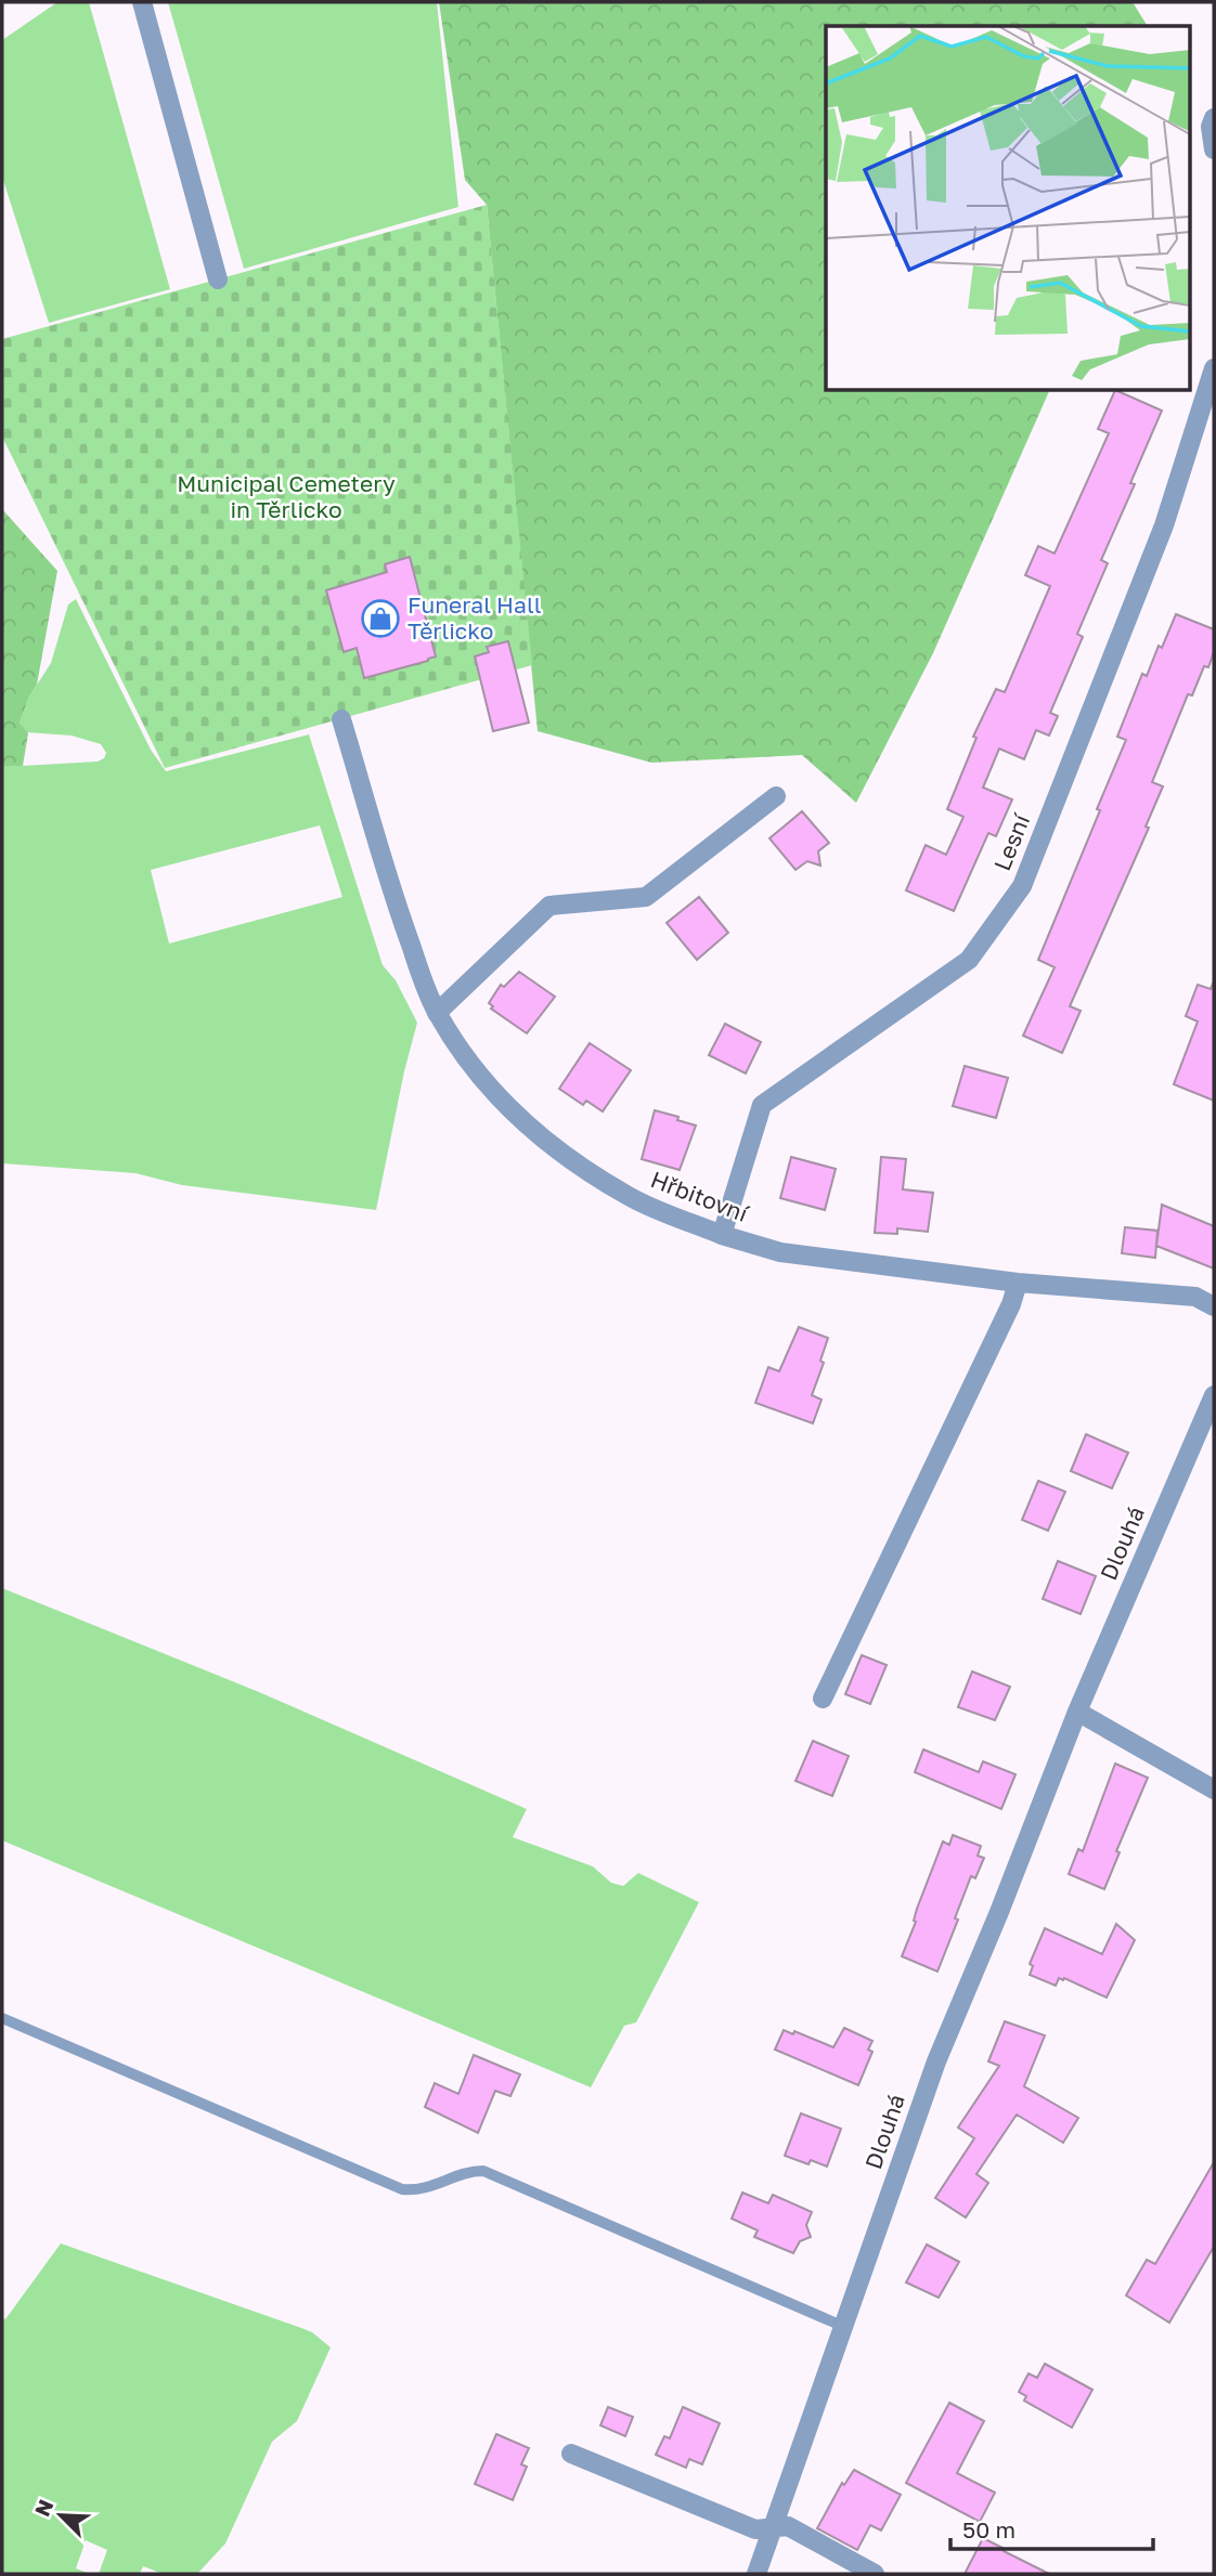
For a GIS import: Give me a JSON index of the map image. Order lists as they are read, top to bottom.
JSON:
{
  "streets": {
    "street": ["Lesní", "Hřbitovní", "Dlouhá"]
  },
  "crossings": [
    ["Lesní", "Hřbitovní"]
  ],
  "parks": ["Municipal Cemetery in Těrlicko"],
  "places": {
    "shop": ["Funeral Hall Těrlicko"]
  },
  "scale_bar": "50 m",
  "north": "top left"
}
